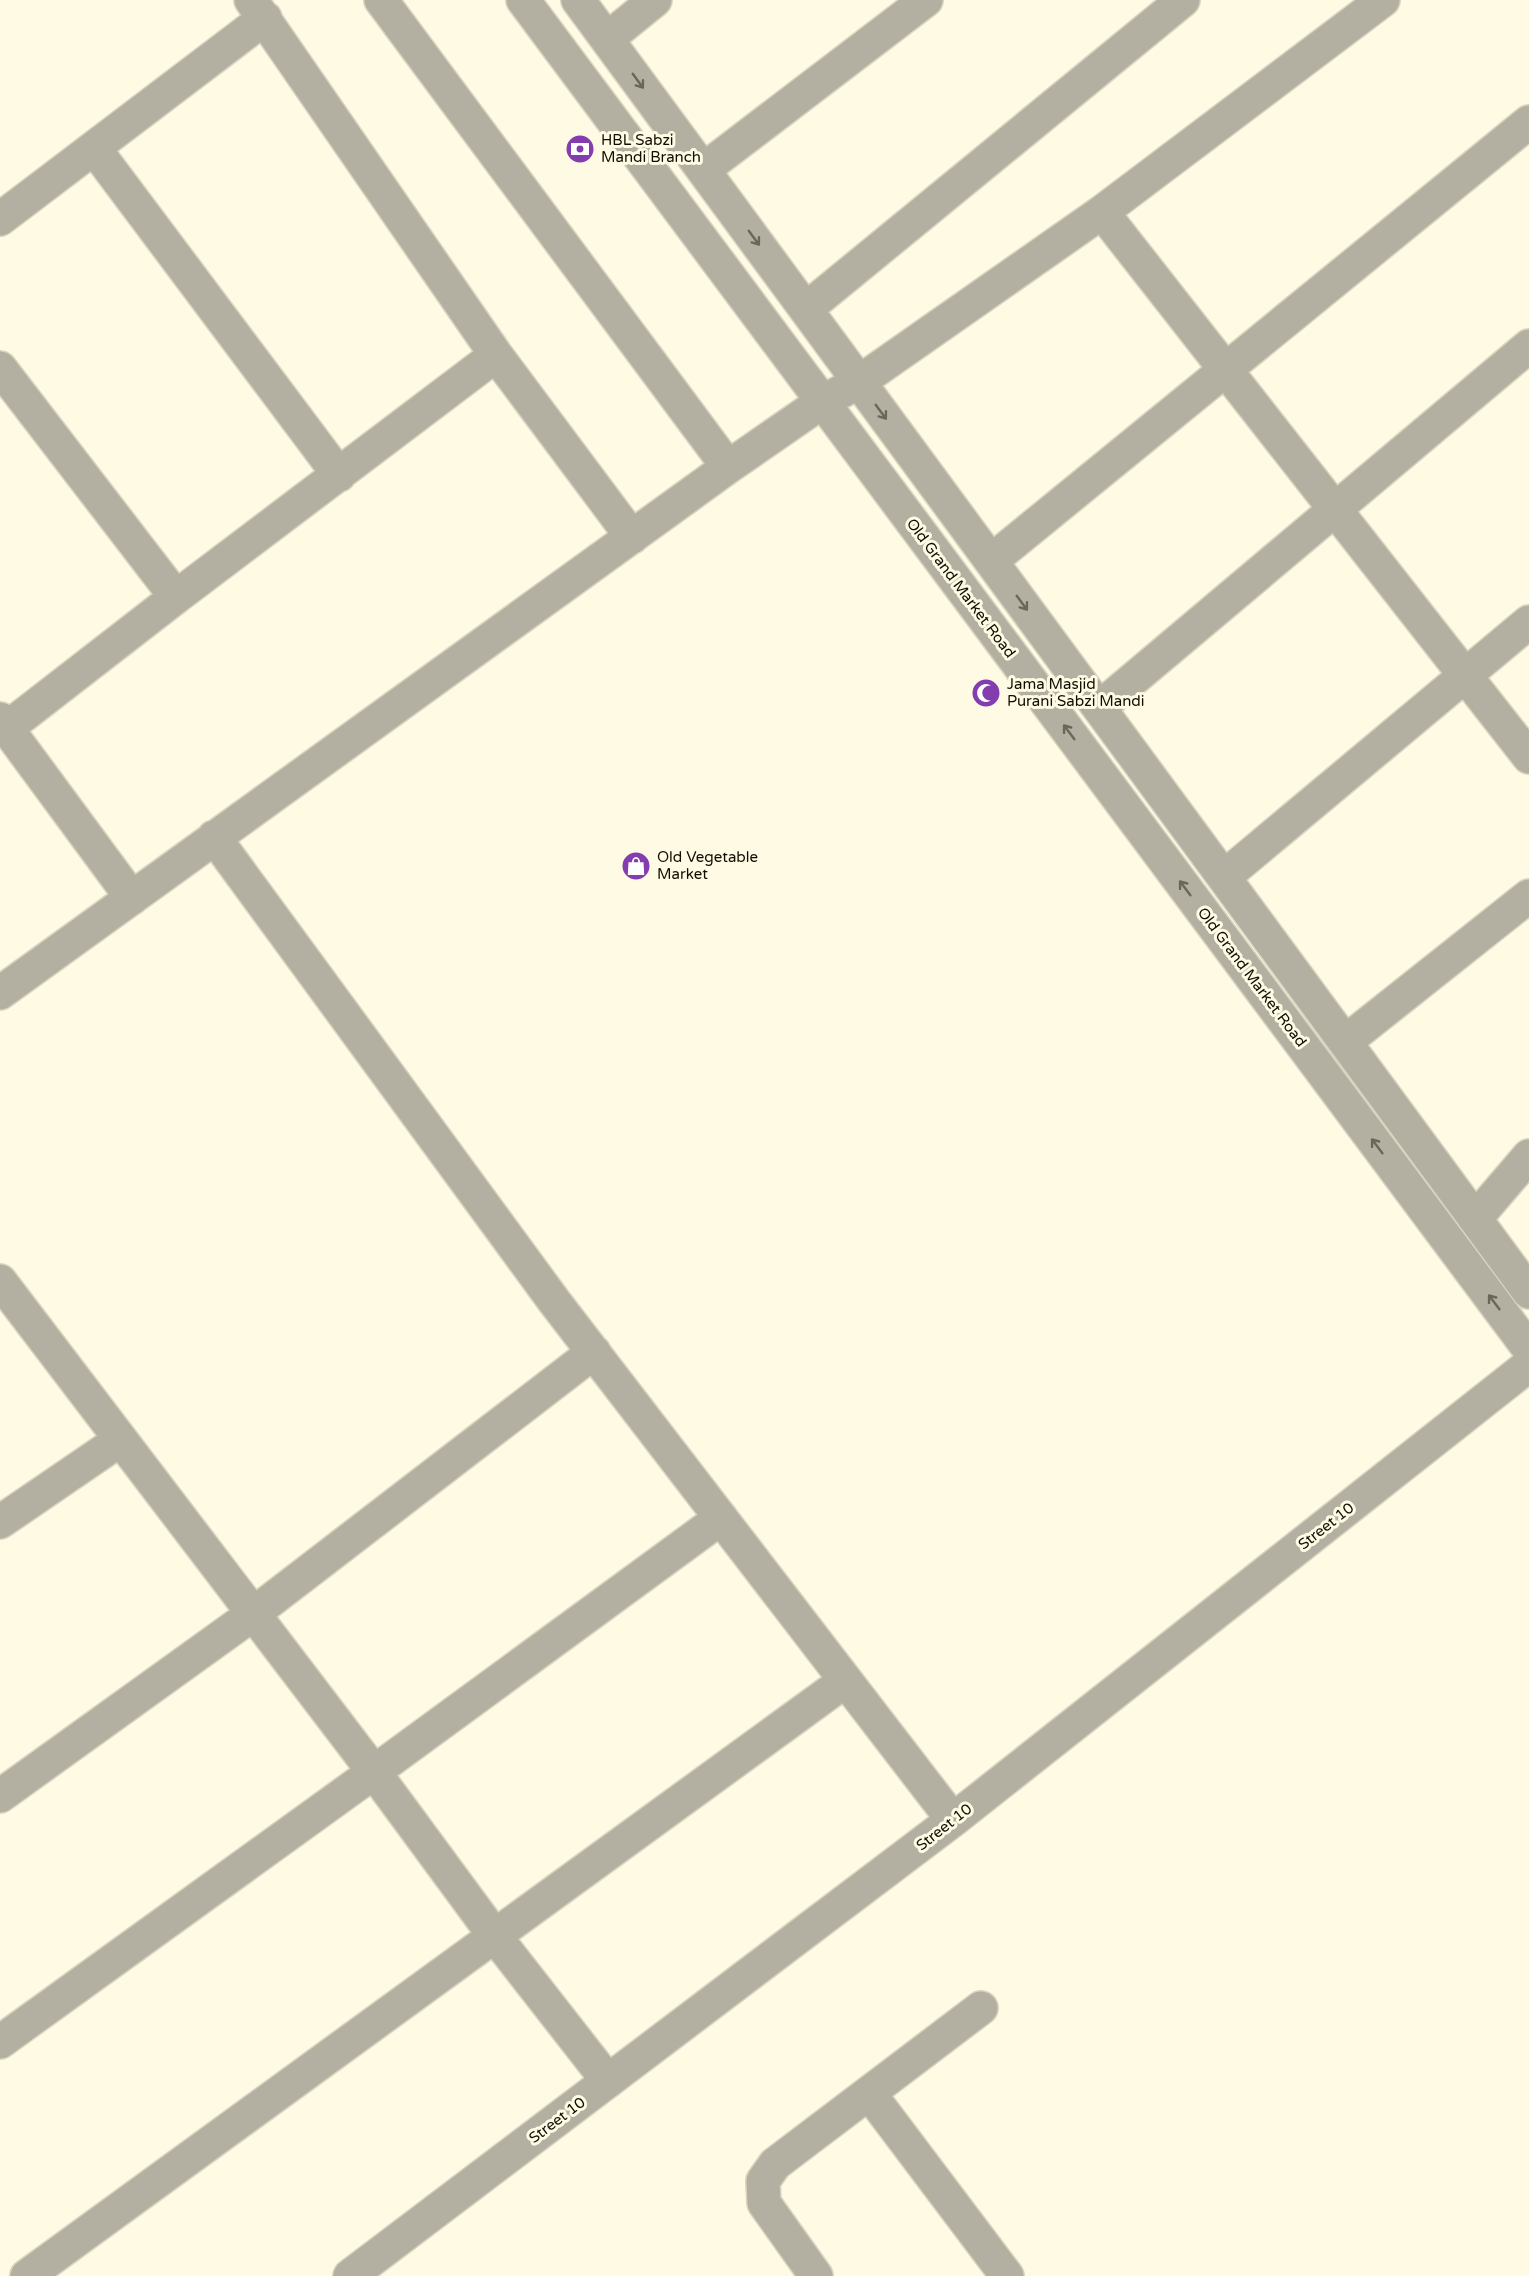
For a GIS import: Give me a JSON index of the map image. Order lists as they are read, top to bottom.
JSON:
{
  "streets": {
    "street": ["Old Grand Market Road", "Street 10"]
  },
  "places": {
    "bank": ["HBL Sabzi Mandi Branch"],
    "mosque": ["Jama Masjid Purani Sabzi Mandi"],
    "shop": ["Old Vegetable Market"]
  }
}
